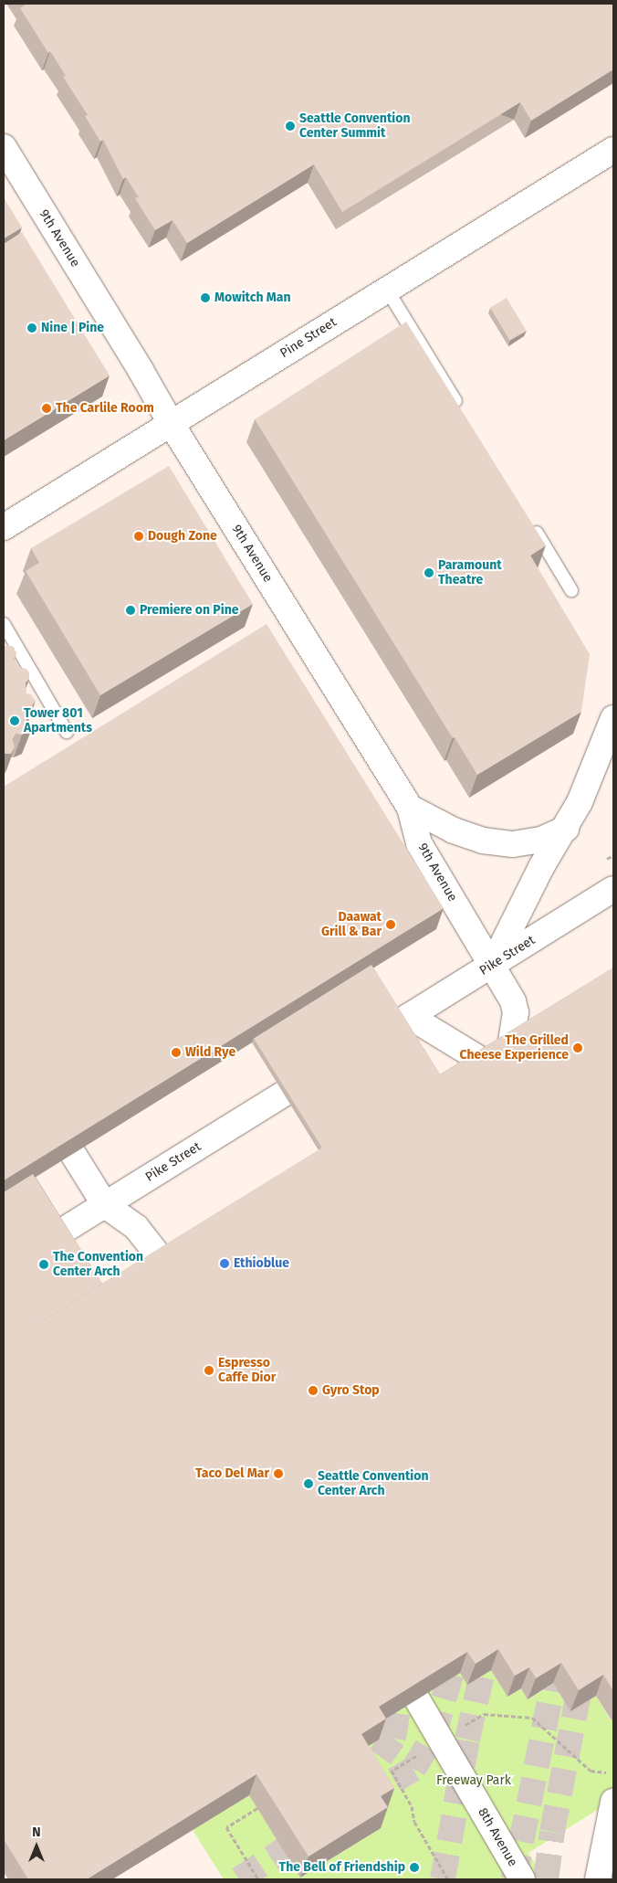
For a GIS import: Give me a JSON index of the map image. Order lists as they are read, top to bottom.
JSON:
{
  "streets": {
    "main road": [
      "9th Avenue",
      "Pine Street",
      "Pike Street",
      "8th Avenue"
    ]
  },
  "crossings": [
    ["9th Avenue", "Pine Street"],
    ["9th Avenue", "Pike Street"]
  ],
  "parks": ["Freeway Park"],
  "places": [
    "Seattle Convention Center Summit",
    "Mowitch Man",
    "Nine | Pine",
    "The Carlile Room",
    "Dough Zone",
    "Paramount Theatre",
    "Premiere on Pine",
    "Tower 801 Apartments",
    "Daawat Grill & Bar",
    "The Grilled Cheese Experience",
    "Wild Rye",
    "Ethioblue",
    "The Convention Center Arch",
    "Espresso Caffe Dior",
    "Gyro Stop",
    "Taco Del Mar",
    "Seattle Convention Center Arch",
    "The Bell of Friendship"
  ],
  "north": "top"
}
